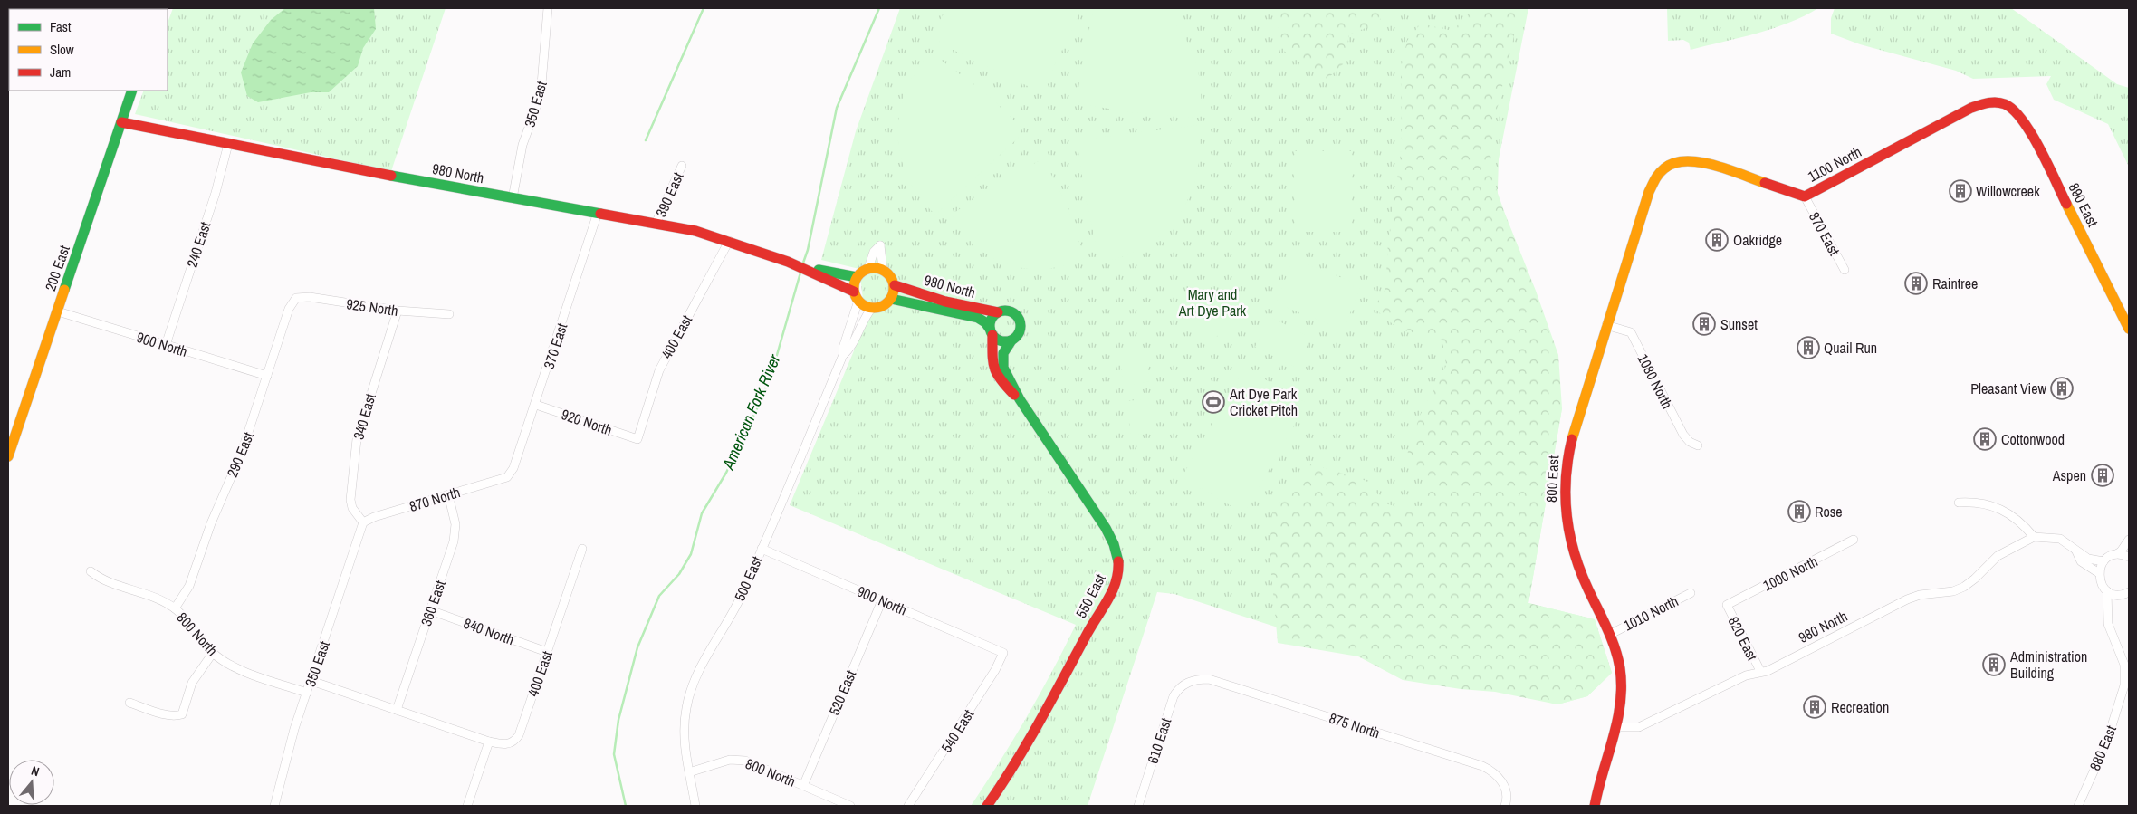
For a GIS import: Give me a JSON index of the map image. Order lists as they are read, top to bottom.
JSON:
{
  "streets": {
    "street": [
      "350 East",
      "1100 North",
      "980 North",
      "390 East",
      "890 East",
      "870 East",
      "240 East",
      "200 East",
      "925 North",
      "400 East",
      "900 North",
      "370 East",
      "1080 North",
      "340 East",
      "920 North",
      "290 East",
      "800 East",
      "870 North",
      "1000 North",
      "500 East",
      "550 East",
      "360 East",
      "1010 North",
      "840 North",
      "800 North",
      "820 East",
      "520 East",
      "875 North",
      "540 East",
      "610 East",
      "880 East"
    ]
  },
  "crossings": [
    ["350 East", "980 North"],
    ["350 East", "340 East"],
    ["350 East", "870 North"],
    ["350 East", "800 North"],
    ["1100 North", "890 East"],
    ["1100 North", "870 East"],
    ["1100 North", "800 East"],
    ["980 North", "390 East"],
    ["980 North", "240 East"],
    ["980 North", "200 East"],
    ["980 North", "400 East"],
    ["980 North", "370 East"],
    ["980 North", "800 East"],
    ["980 North", "500 East"],
    ["980 North", "550 East"],
    ["980 North", "820 East"],
    ["240 East", "900 North"],
    ["200 East", "900 North"],
    ["925 North", "340 East"],
    ["925 North", "290 East"],
    ["400 East", "920 North"],
    ["400 East", "840 North"],
    ["900 North", "290 East"],
    ["900 North", "500 East"],
    ["900 North", "520 East"],
    ["900 North", "540 East"],
    ["370 East", "920 North"],
    ["370 East", "870 North"],
    ["1080 North", "800 East"],
    ["340 East", "870 North"],
    ["290 East", "800 North"],
    ["800 East", "1010 North"],
    ["870 North", "360 East"],
    ["1000 North", "820 East"],
    ["500 East", "800 North"],
    ["360 East", "840 North"],
    ["800 North", "520 East"],
    ["875 North", "610 East"]
  ],
  "water": ["American Fork River"],
  "parks": ["Mary and Art Dye Park"],
  "places": {
    "building": [
      "Willowcreek",
      "Oakridge",
      "Raintree",
      "Sunset",
      "Quail Run",
      "Pleasant View",
      "Cottonwood",
      "Aspen",
      "Rose",
      "Administration Building",
      "Recreation"
    ],
    "sports": ["Art Dye Park Cricket Pitch"]
  },
  "legend": ["Fast", "Slow", "Jam"],
  "north": "top"
}
